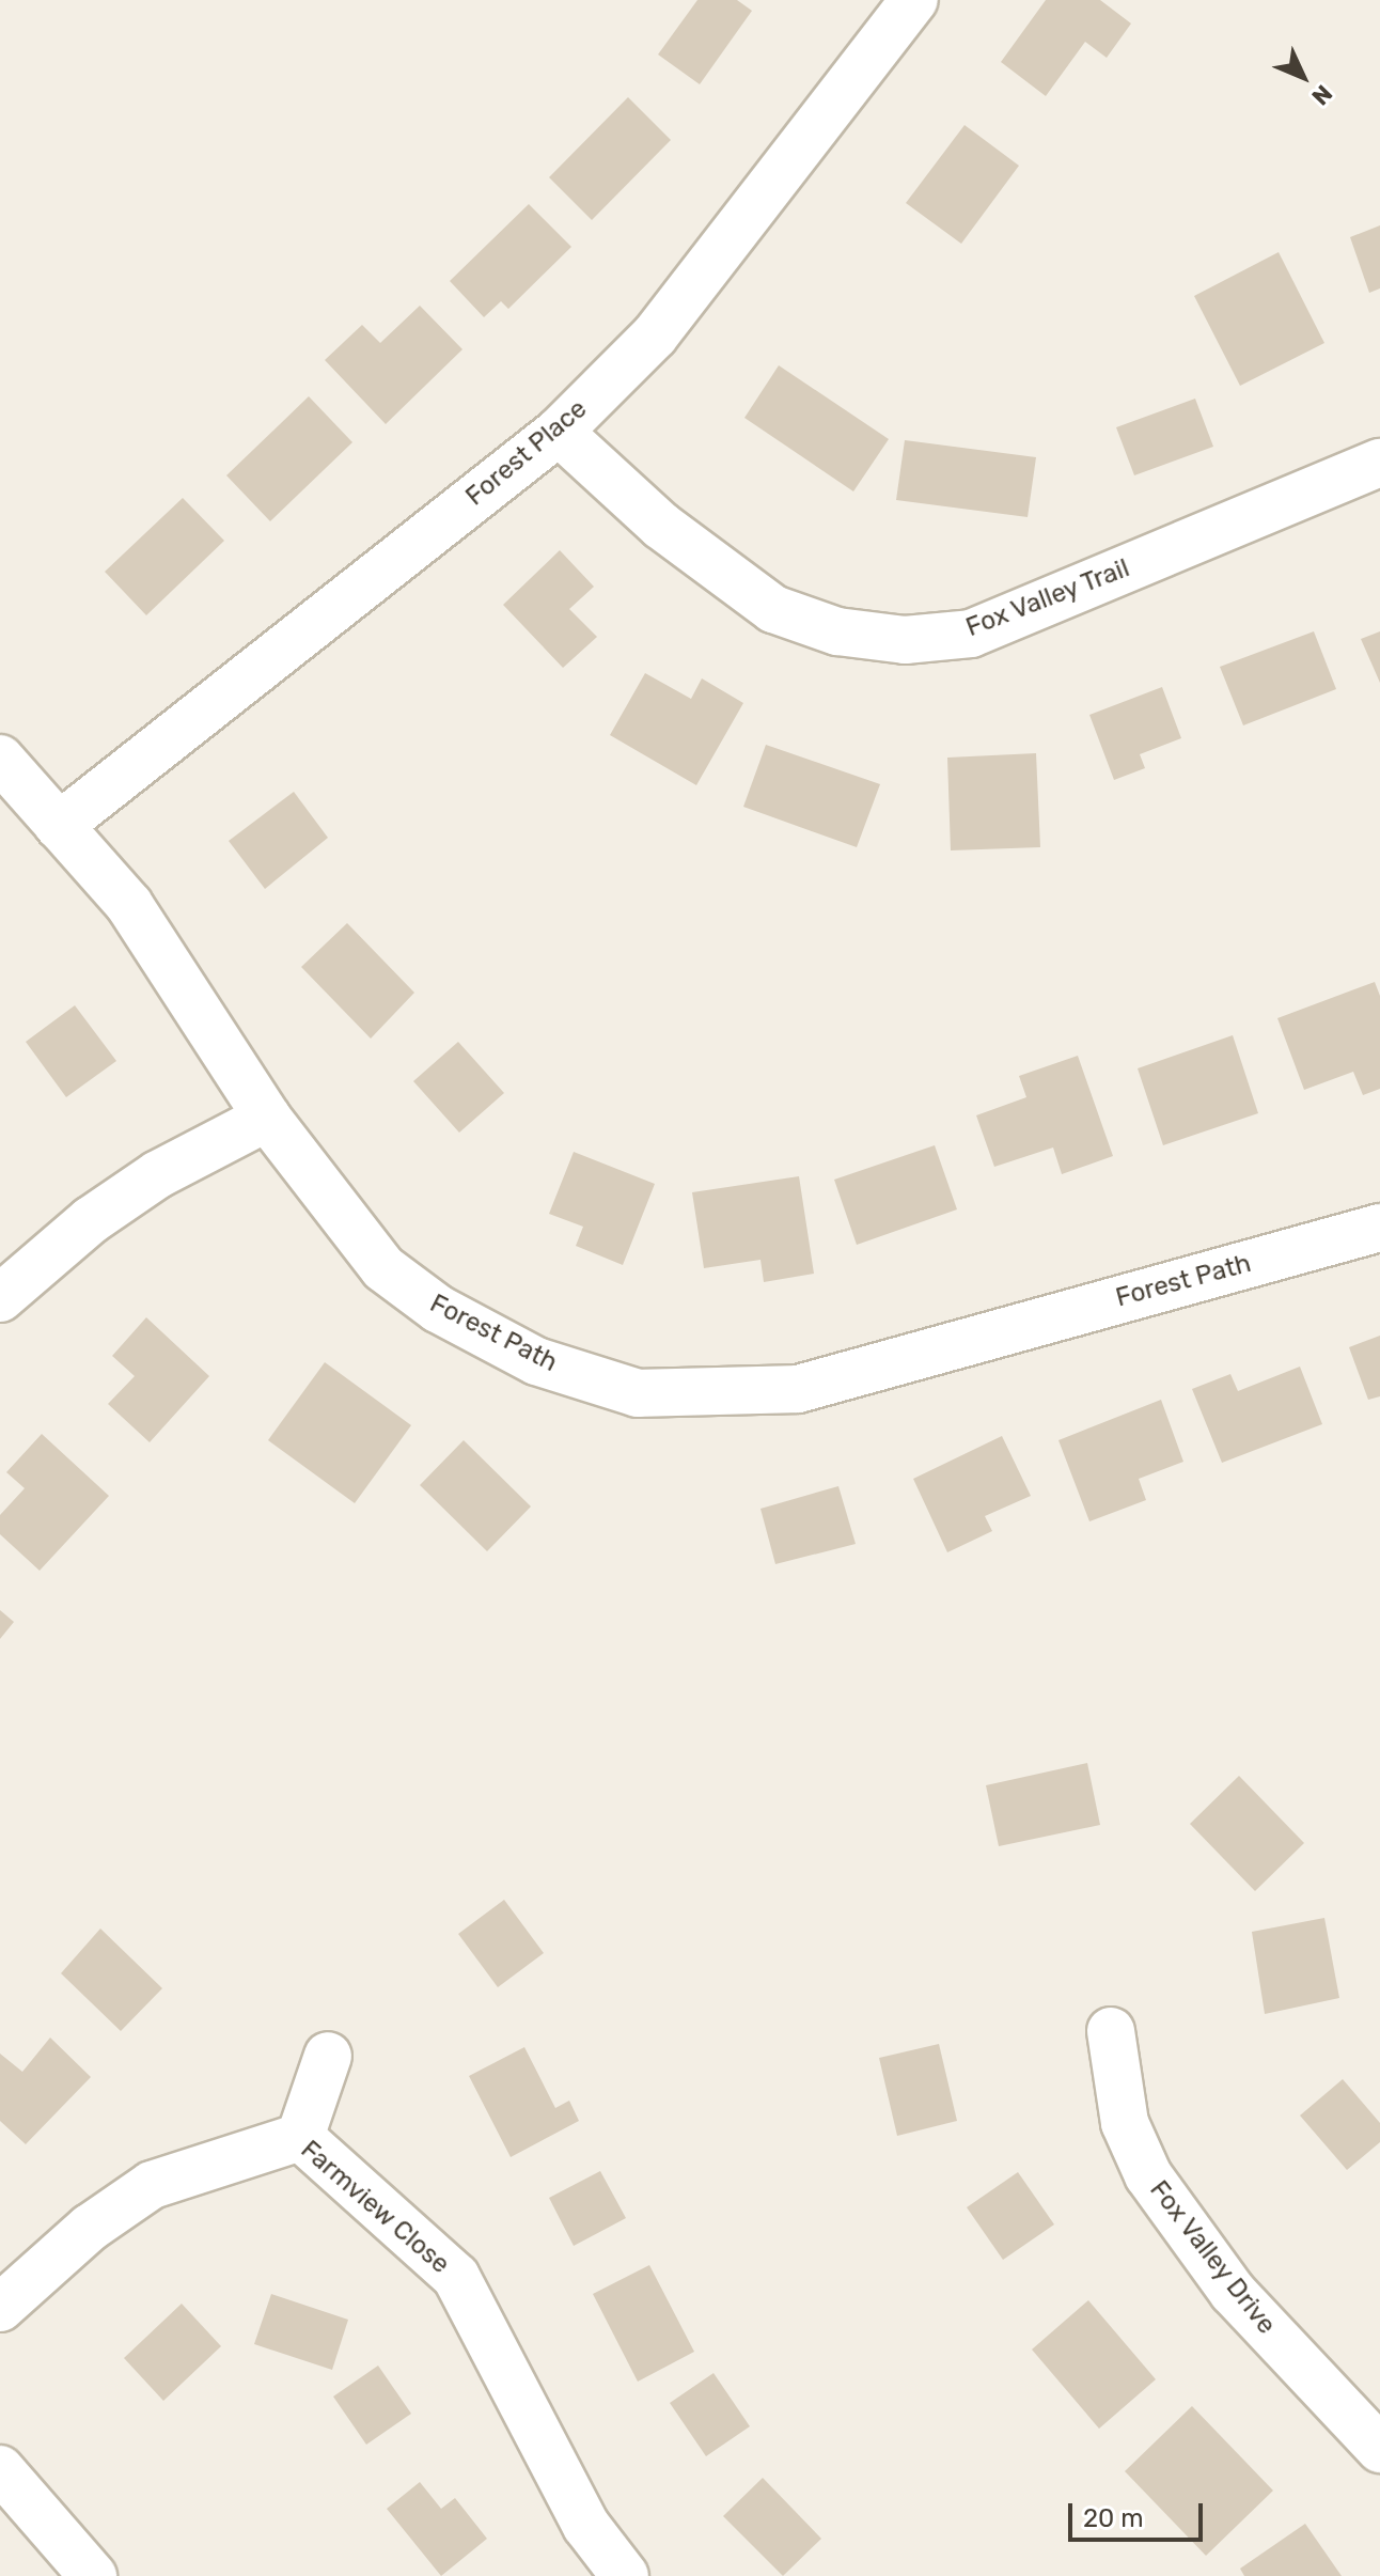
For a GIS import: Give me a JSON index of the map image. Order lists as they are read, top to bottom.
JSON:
{
  "streets": {
    "street": [
      "Forest Place",
      "Fox Valley Trail",
      "Forest Path",
      "Farmview Close",
      "Fox Valley Drive"
    ]
  },
  "crossings": [
    ["Forest Place", "Fox Valley Trail"],
    ["Forest Place", "Forest Path"]
  ],
  "scale_bar": "20 m",
  "north": "bottom right"
}
